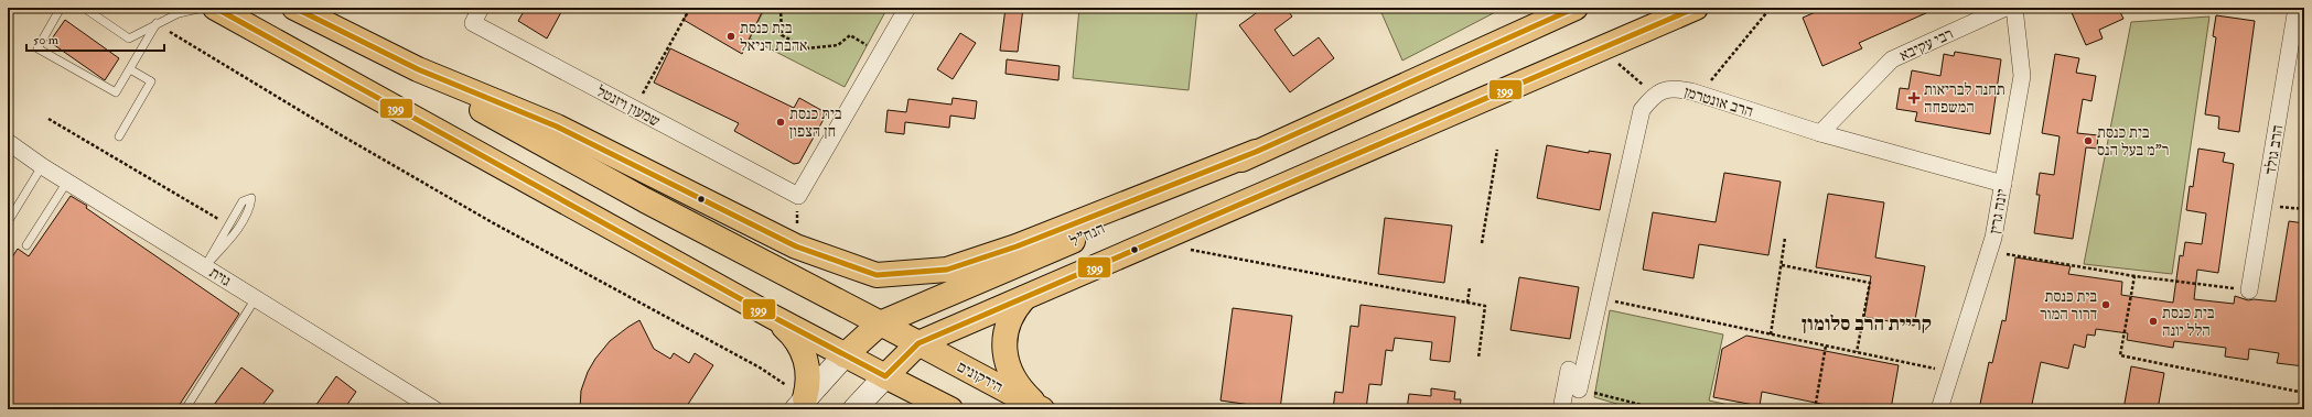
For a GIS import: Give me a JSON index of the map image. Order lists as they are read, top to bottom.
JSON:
{
  "streets": {
    "main road": ["הנח\"ל", "הירקונים"],
    "street": [
      "רבי עקיבא",
      "הרב אונטרמן",
      "שמעון ויזנטל",
      "הרב גולד",
      "יונה גרין",
      "גזית"
    ]
  },
  "crossings": [
    ["רבי עקיבא", "הרב אונטרמן"],
    ["הרב אונטרמן", "יונה גרין"],
    ["הנח\"ל", "הירקונים"]
  ],
  "districts": ["קריית הרב סלומון"],
  "places": {
    "other": [
      "בית כנסת אהבת דניאל",
      "בית כנסת חן הצפון",
      "בית כנסת ר\"מ בעל הנס",
      "בית כנסת דרור המור",
      "בית כנסת הלל יונה"
    ],
    "health": ["תחנה לבריאות המשפחה"]
  },
  "lines": ["transit line 399"],
  "scale_bar": "50 m"
}
